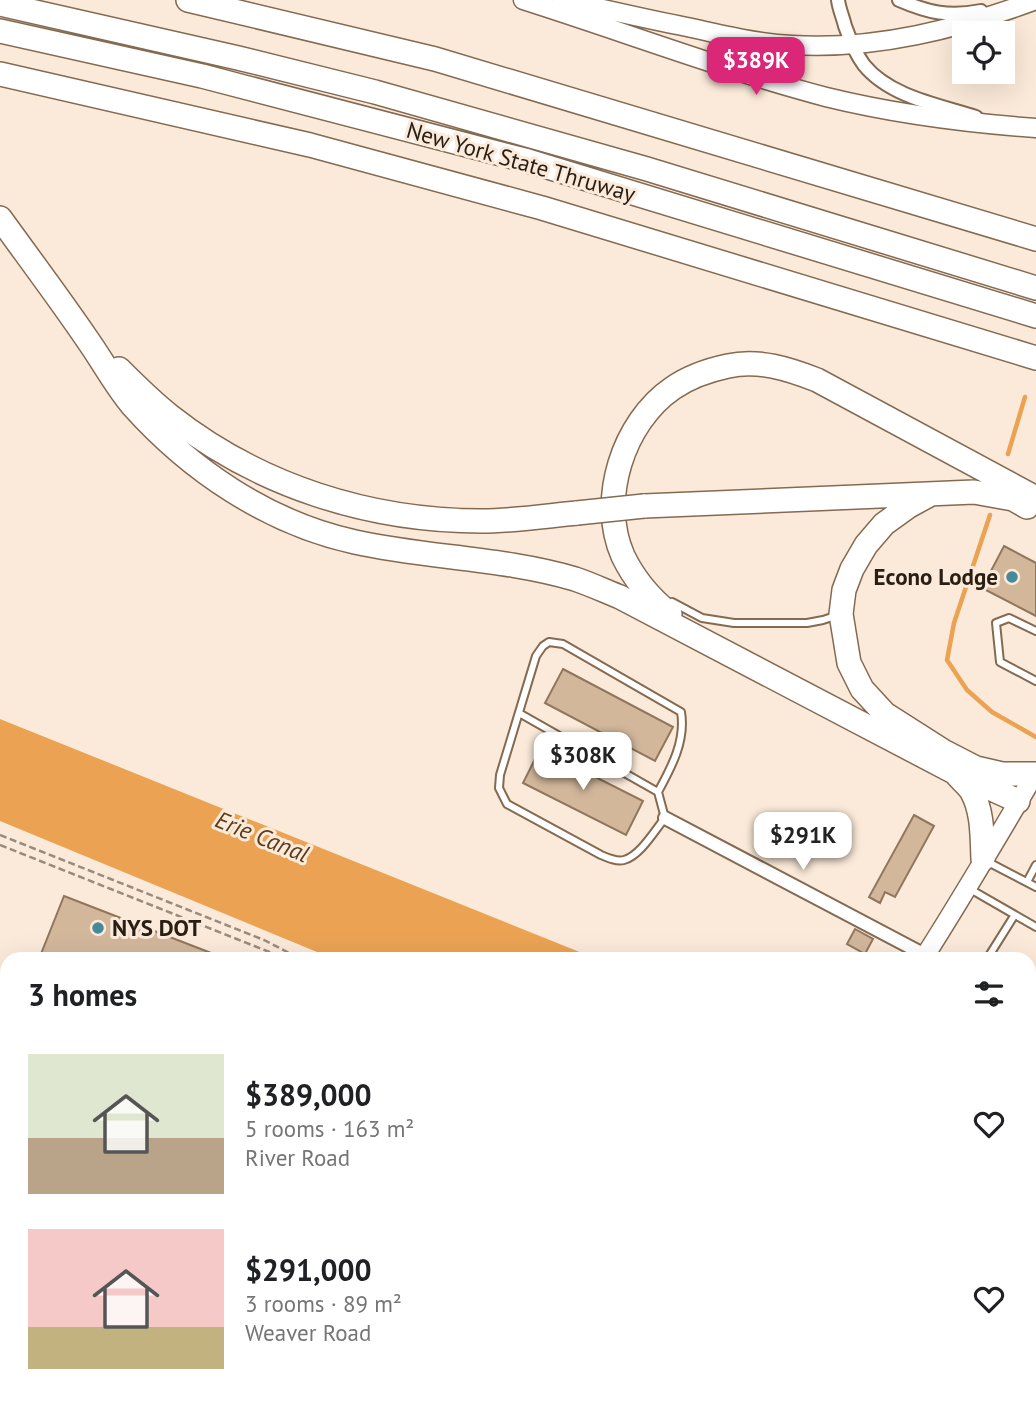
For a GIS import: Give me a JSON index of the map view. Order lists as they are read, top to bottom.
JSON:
{
  "streets": {
    "highway": ["New York State Thruway"]
  },
  "water": ["Erie Canal"],
  "places": ["Econo Lodge", "NYS DOT"],
  "page": {
    "price": ["$389K", "$308K", "$291K"],
    "heading": "3 homes",
    "list": [
      {
        "name": "$389,000",
        "note": "5 rooms · 163 m² · River Road"
      },
      {
        "name": "$291,000",
        "note": "3 rooms · 89 m² · Weaver Road"
      }
    ]
  }
}
